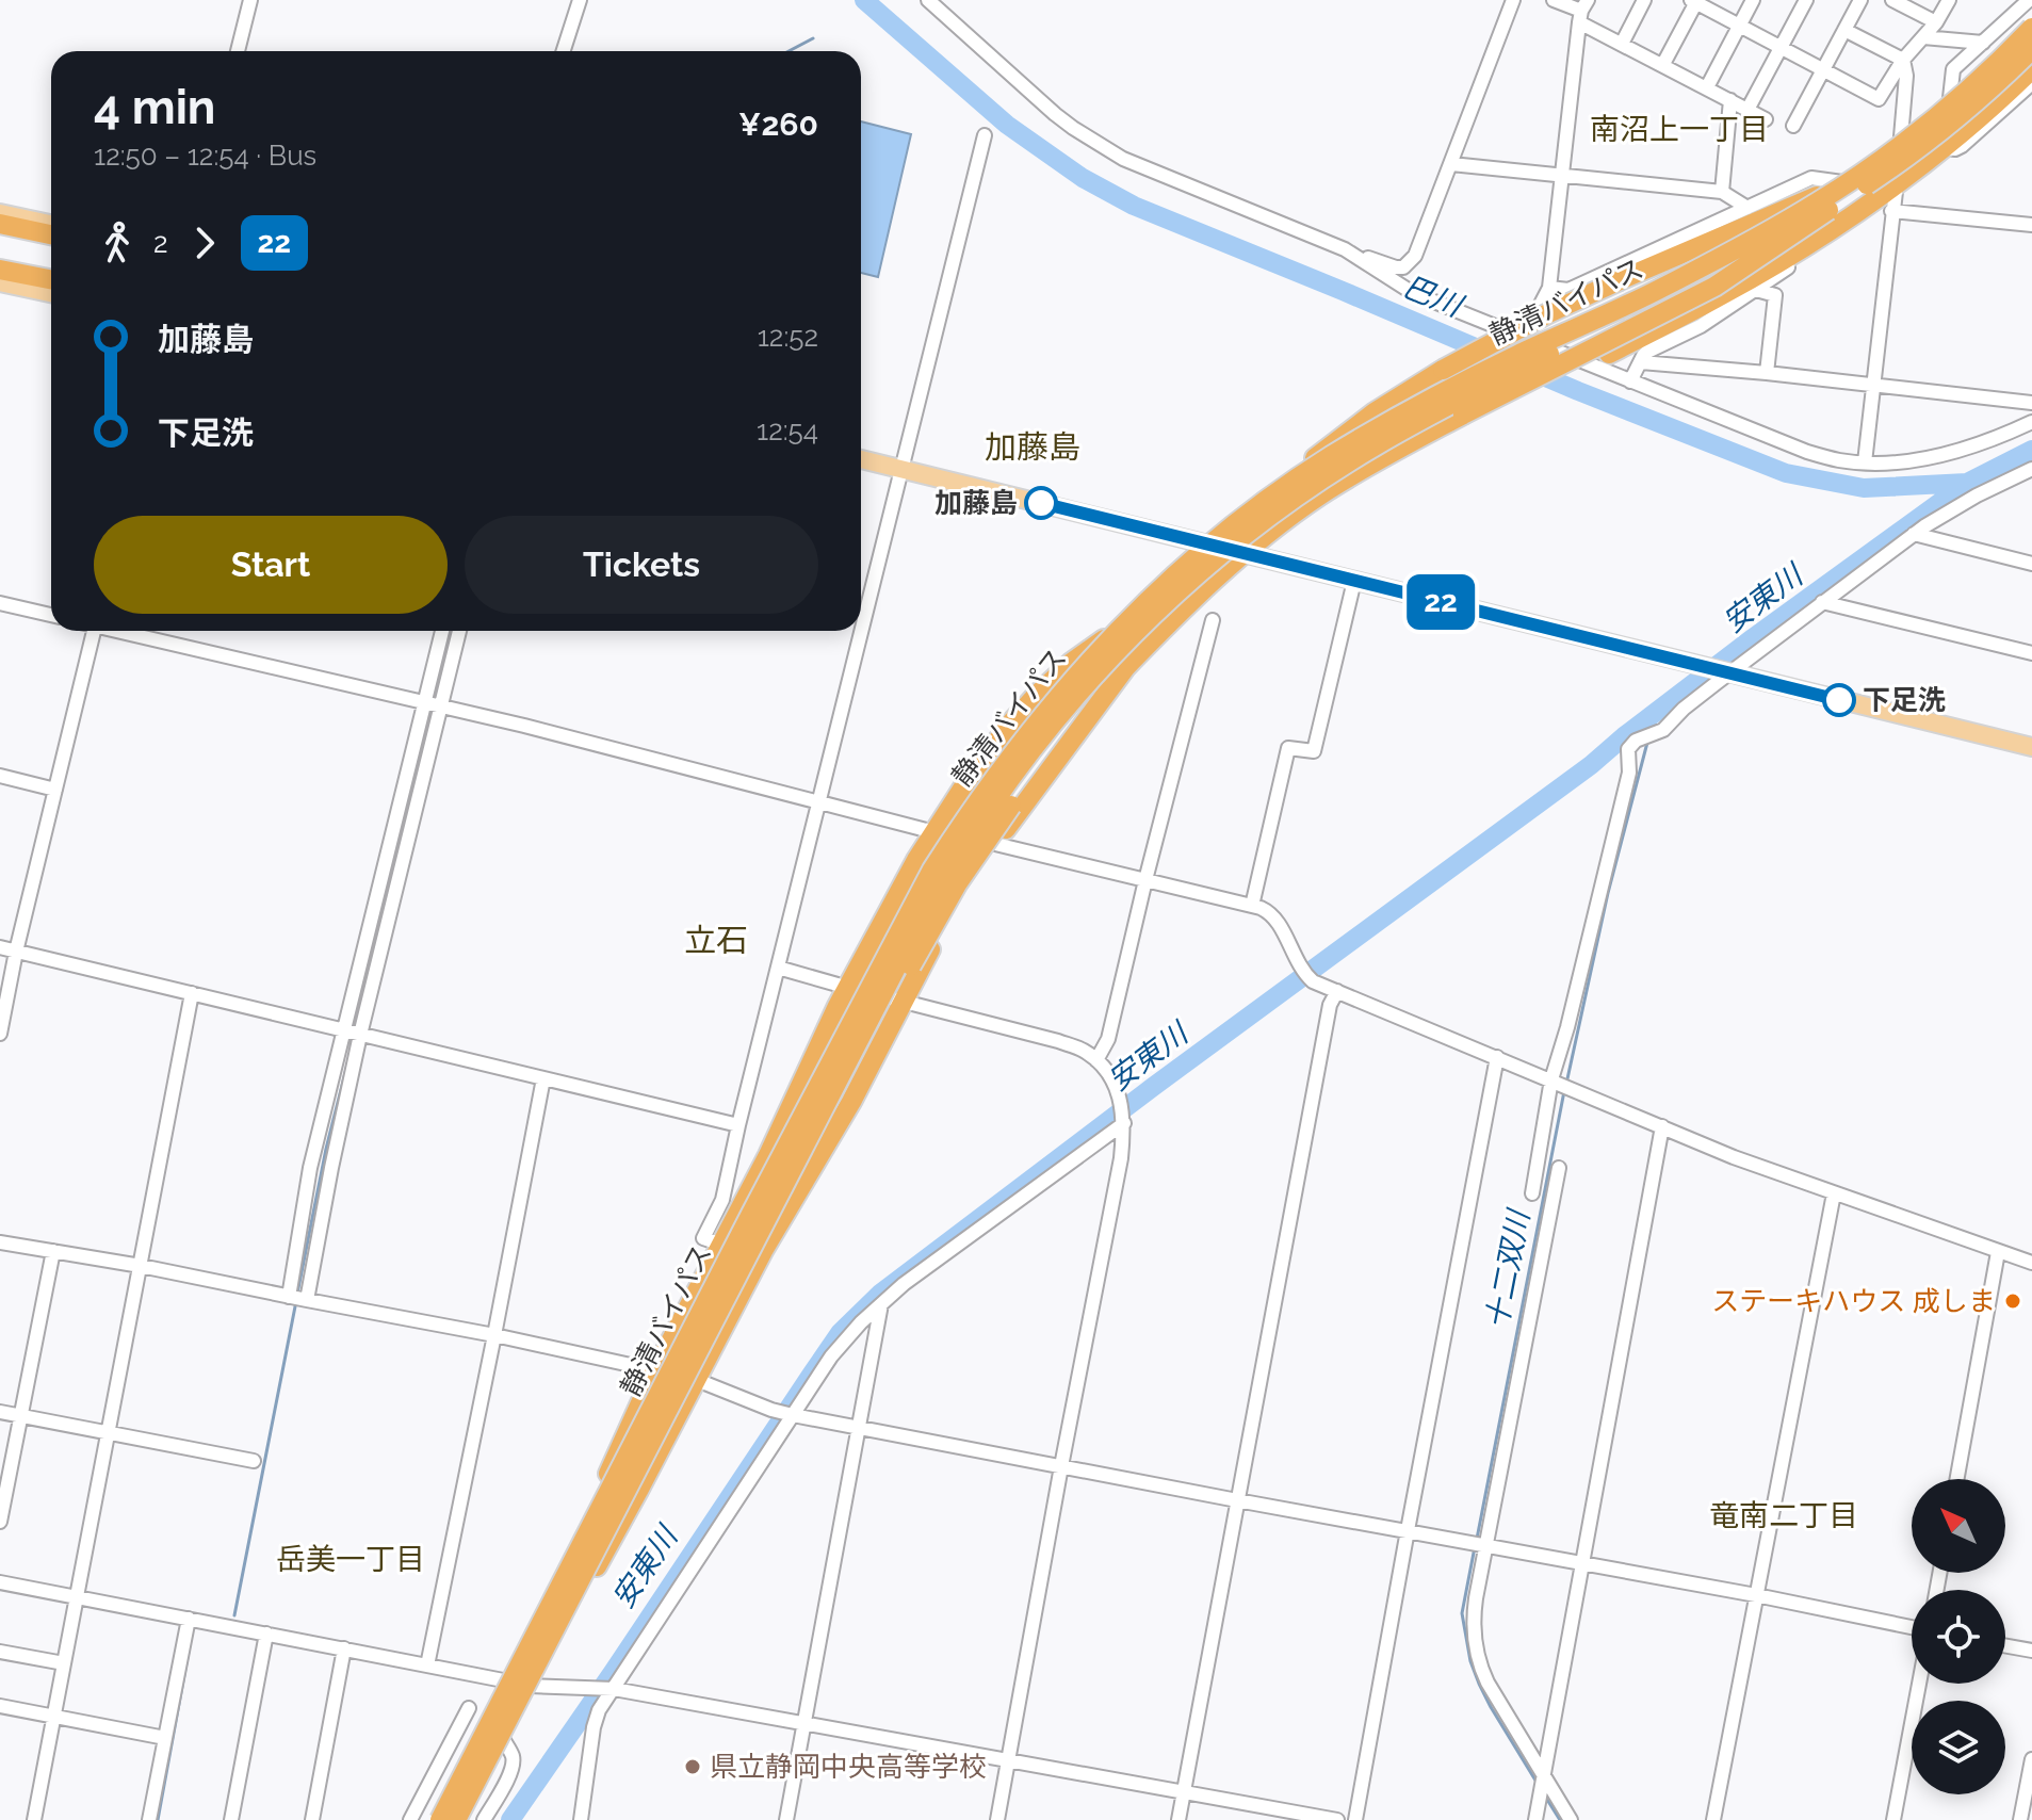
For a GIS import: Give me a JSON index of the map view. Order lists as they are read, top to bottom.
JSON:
{
  "streets": {
    "highway": ["静清バイパス"]
  },
  "districts": [
    "南沼上一丁目",
    "加藤島",
    "立石",
    "竜南二丁目",
    "岳美一丁目"
  ],
  "water": ["巴川", "安東川", "十二双川"],
  "places": [
    "加藤島",
    "下足洗",
    "ステーキハウス 成しま",
    "県立静岡中央高等学校"
  ],
  "lines": ["bus line 22"],
  "north": "top left",
  "page": {
    "on_map": "22",
    "heading": ["4 min", "12:50 – 12:54 · Bus", "¥260"],
    "legs": ["2", "22"],
    "list": [
      {
        "name": "加藤島",
        "value": "12:52"
      },
      {
        "name": "下足洗",
        "value": "12:54"
      }
    ],
    "buttons": ["Start", "Tickets"]
  }
}
